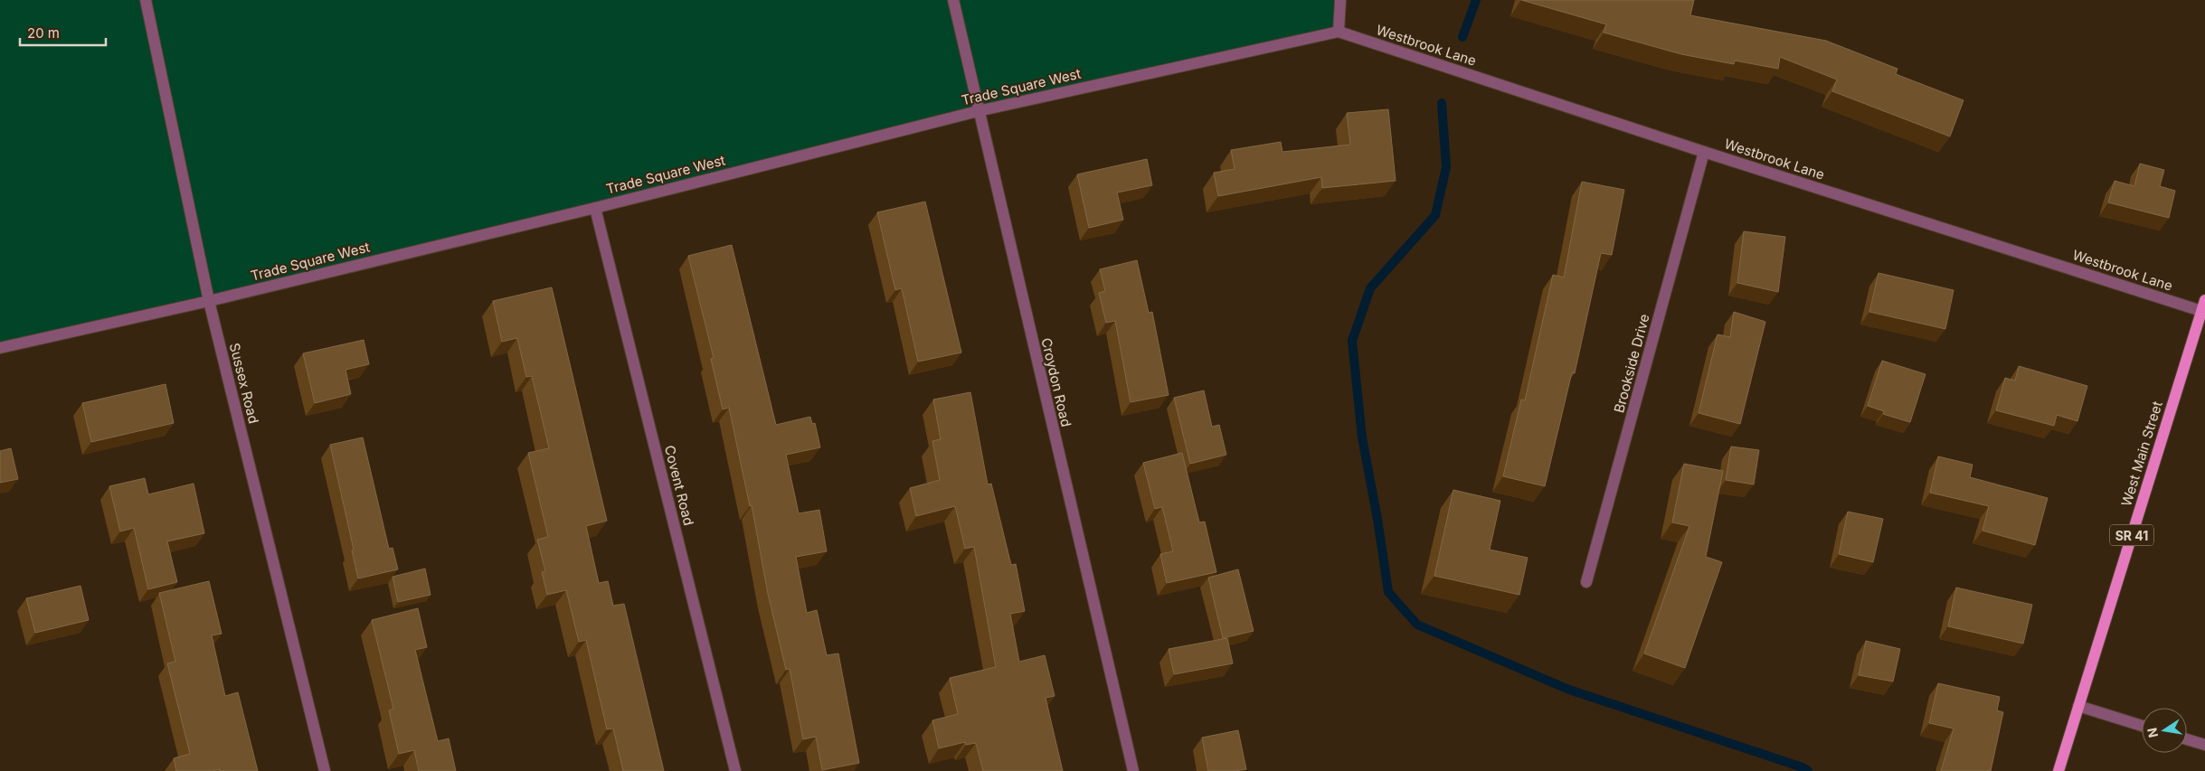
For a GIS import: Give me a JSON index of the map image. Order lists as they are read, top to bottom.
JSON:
{
  "streets": {
    "main road": ["West Main Street", "SR 41"],
    "street": [
      "Westbrook Lane",
      "Trade Square West",
      "Brookside Drive",
      "Croydon Road",
      "Sussex Road",
      "Covent Road"
    ]
  },
  "crossings": [
    ["Westbrook Lane", "Trade Square West"],
    ["Westbrook Lane", "Brookside Drive"],
    ["Westbrook Lane", "West Main Street"],
    ["Trade Square West", "Croydon Road"],
    ["Trade Square West", "Sussex Road"],
    ["Trade Square West", "Covent Road"]
  ],
  "scale_bar": "20 m",
  "north": "left"
}
